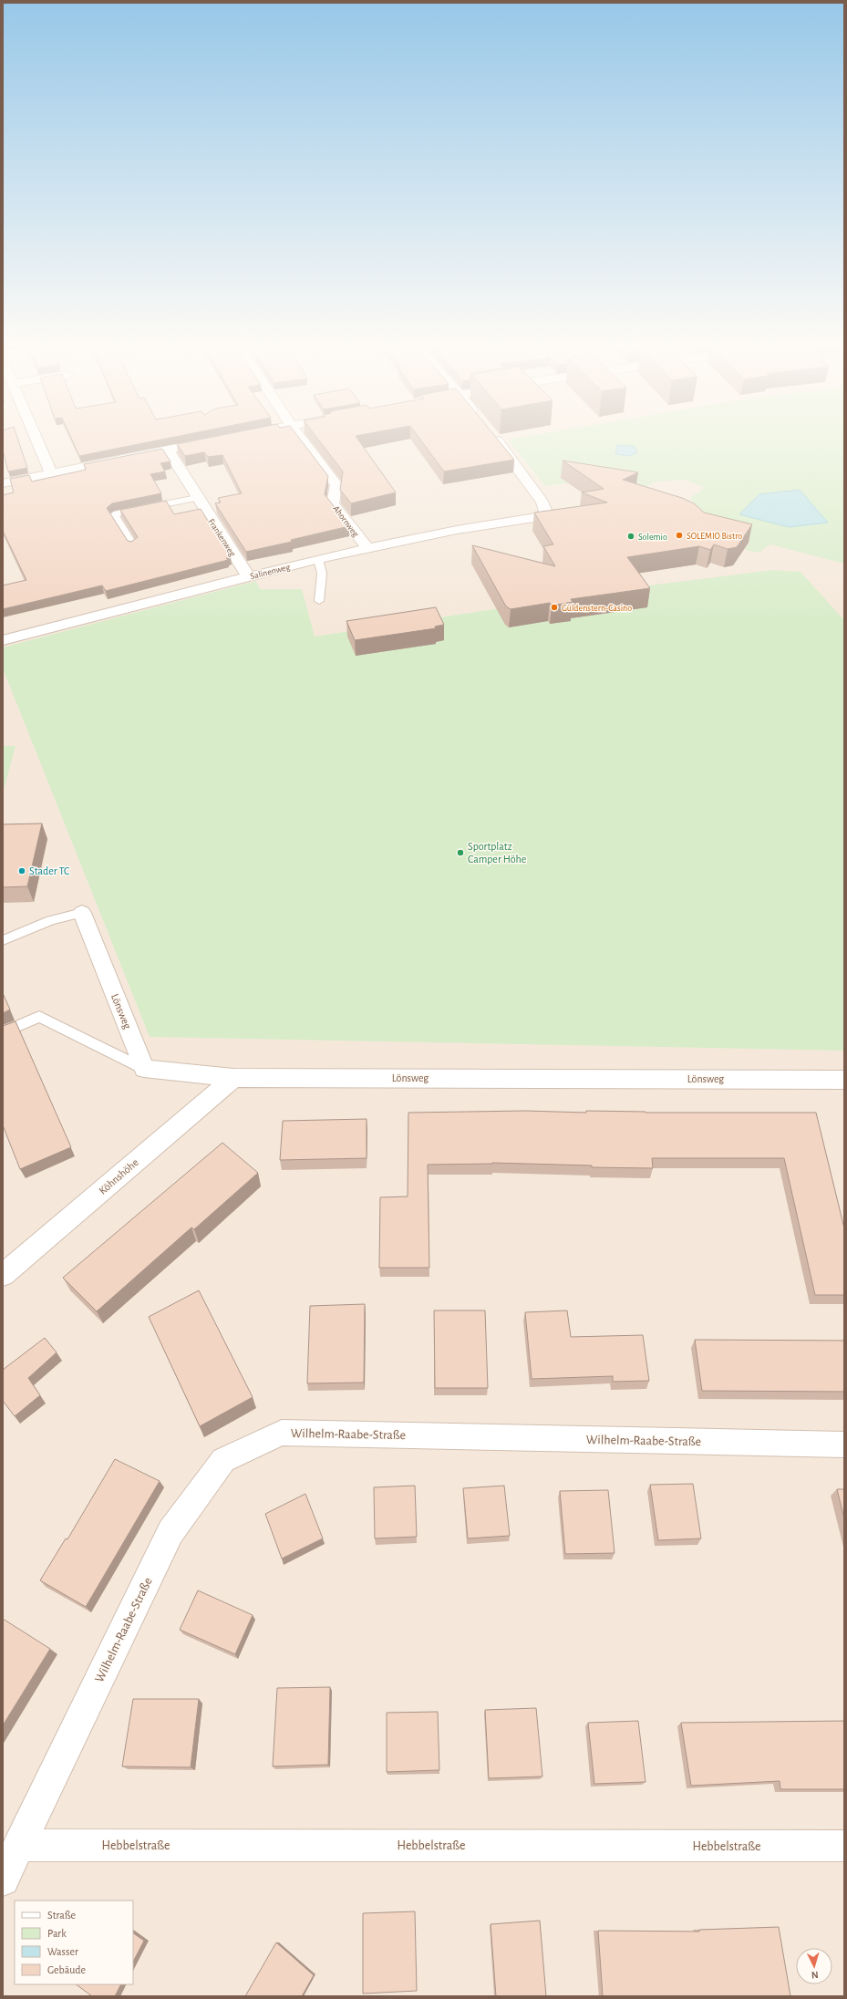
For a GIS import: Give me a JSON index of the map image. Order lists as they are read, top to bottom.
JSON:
{
  "streets": {
    "street": [
      "Ahornweg",
      "Frankenweg",
      "Salinenweg",
      "Lönsweg",
      "Köhnshöhe",
      "Wilhelm-Raabe-Straße",
      "Hebbelstraße"
    ]
  },
  "crossings": [
    ["Ahornweg", "Salinenweg"],
    ["Frankenweg", "Salinenweg"],
    ["Lönsweg", "Köhnshöhe"],
    ["Wilhelm-Raabe-Straße", "Hebbelstraße"]
  ],
  "places": [
    "SOLEMIO Bistro",
    "Solemio",
    "Güldenstern-Casino",
    "Sportplatz Camper Höhe",
    "Stader TC"
  ],
  "legend": [
    "Straße",
    "Park",
    "Wasser",
    "Gebäude"
  ],
  "north": "bottom"
}
